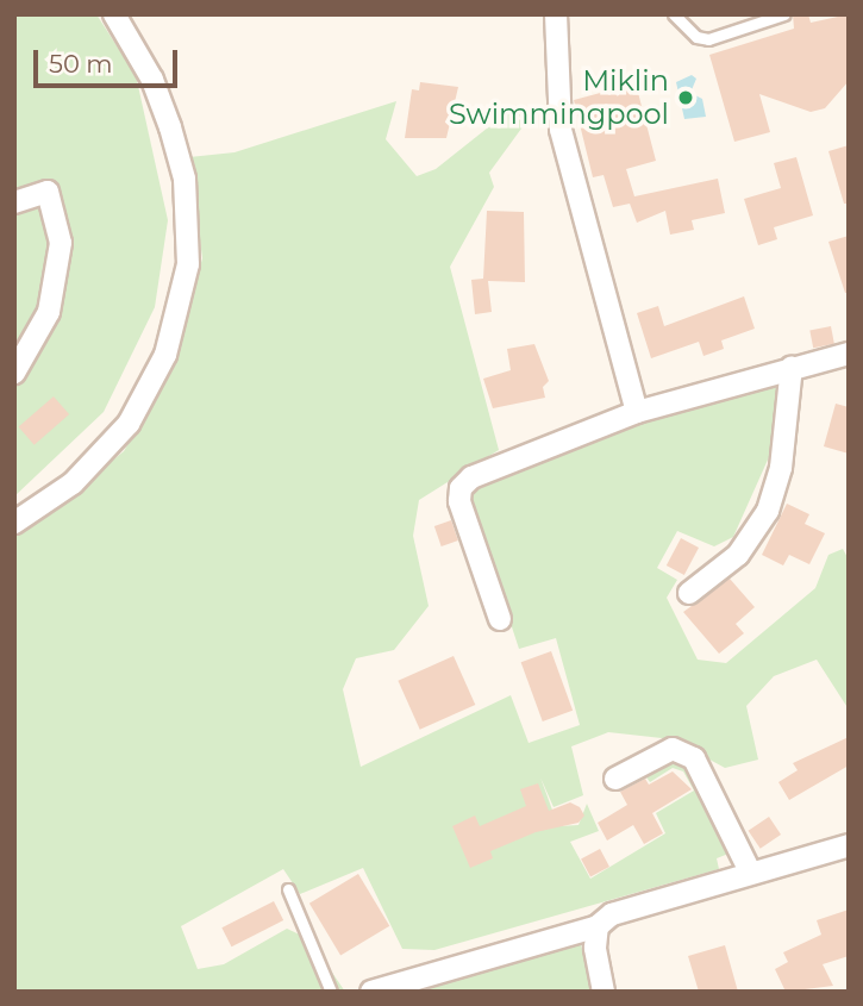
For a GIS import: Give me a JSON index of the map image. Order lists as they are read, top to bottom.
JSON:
{
  "places": ["Miklin Swimmingpool"],
  "scale_bar": "50 m"
}
